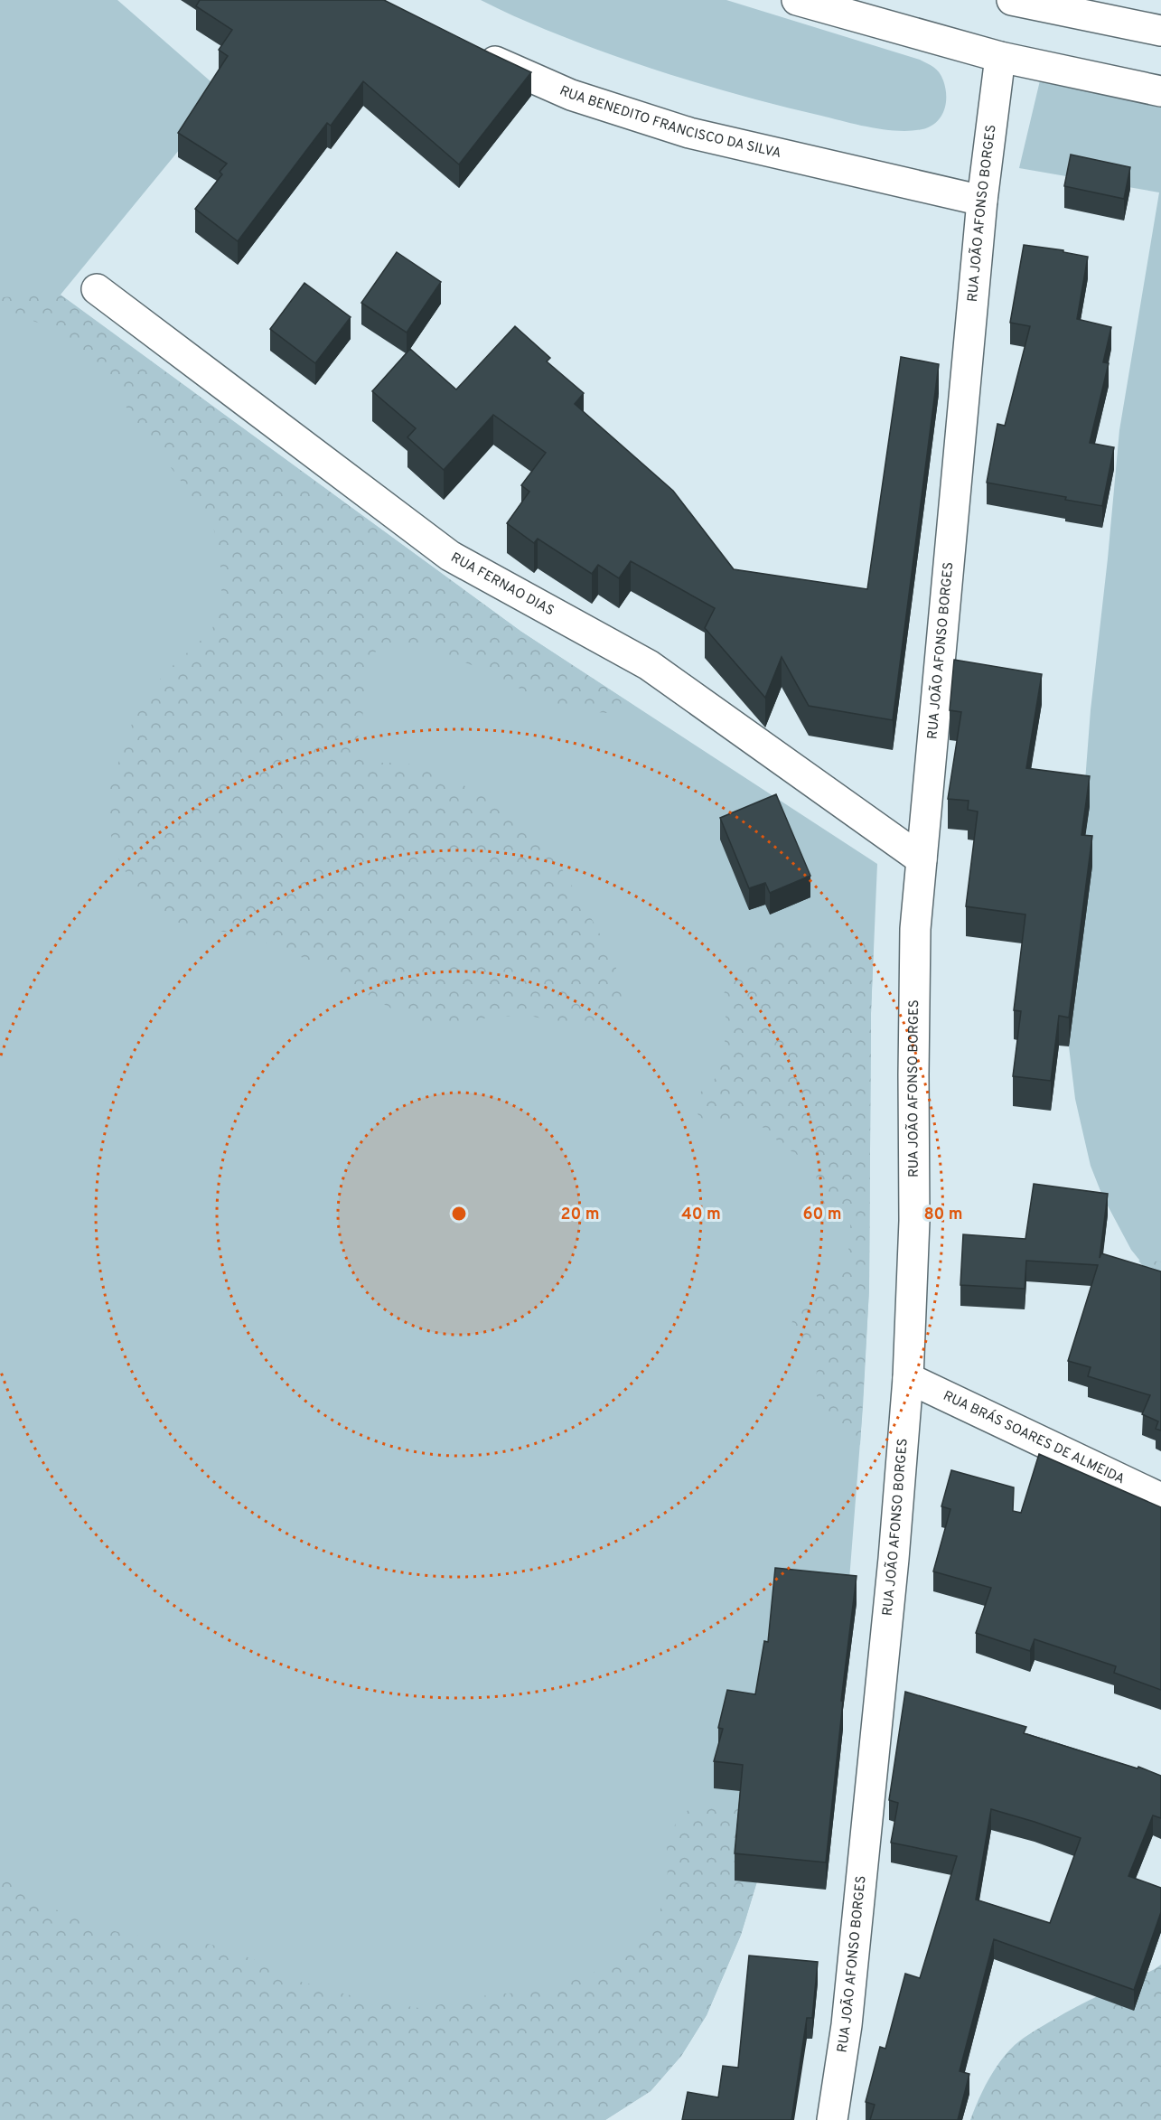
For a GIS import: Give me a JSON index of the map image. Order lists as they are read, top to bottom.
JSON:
{
  "streets": {
    "main road": [
      "RUA BENEDITO FRANCISCO DA SILVA",
      "RUA JOÃO AFONSO BORGES",
      "RUA FERNAO DIAS",
      "RUA BRÁS SOARES DE ALMEIDA"
    ]
  },
  "crossings": [
    ["RUA BENEDITO FRANCISCO DA SILVA", "RUA JOÃO AFONSO BORGES"],
    ["RUA JOÃO AFONSO BORGES", "RUA FERNAO DIAS"],
    ["RUA JOÃO AFONSO BORGES", "RUA BRÁS SOARES DE ALMEIDA"]
  ],
  "rings": [
    "20 m",
    "40 m",
    "60 m",
    "80 m"
  ]
}
